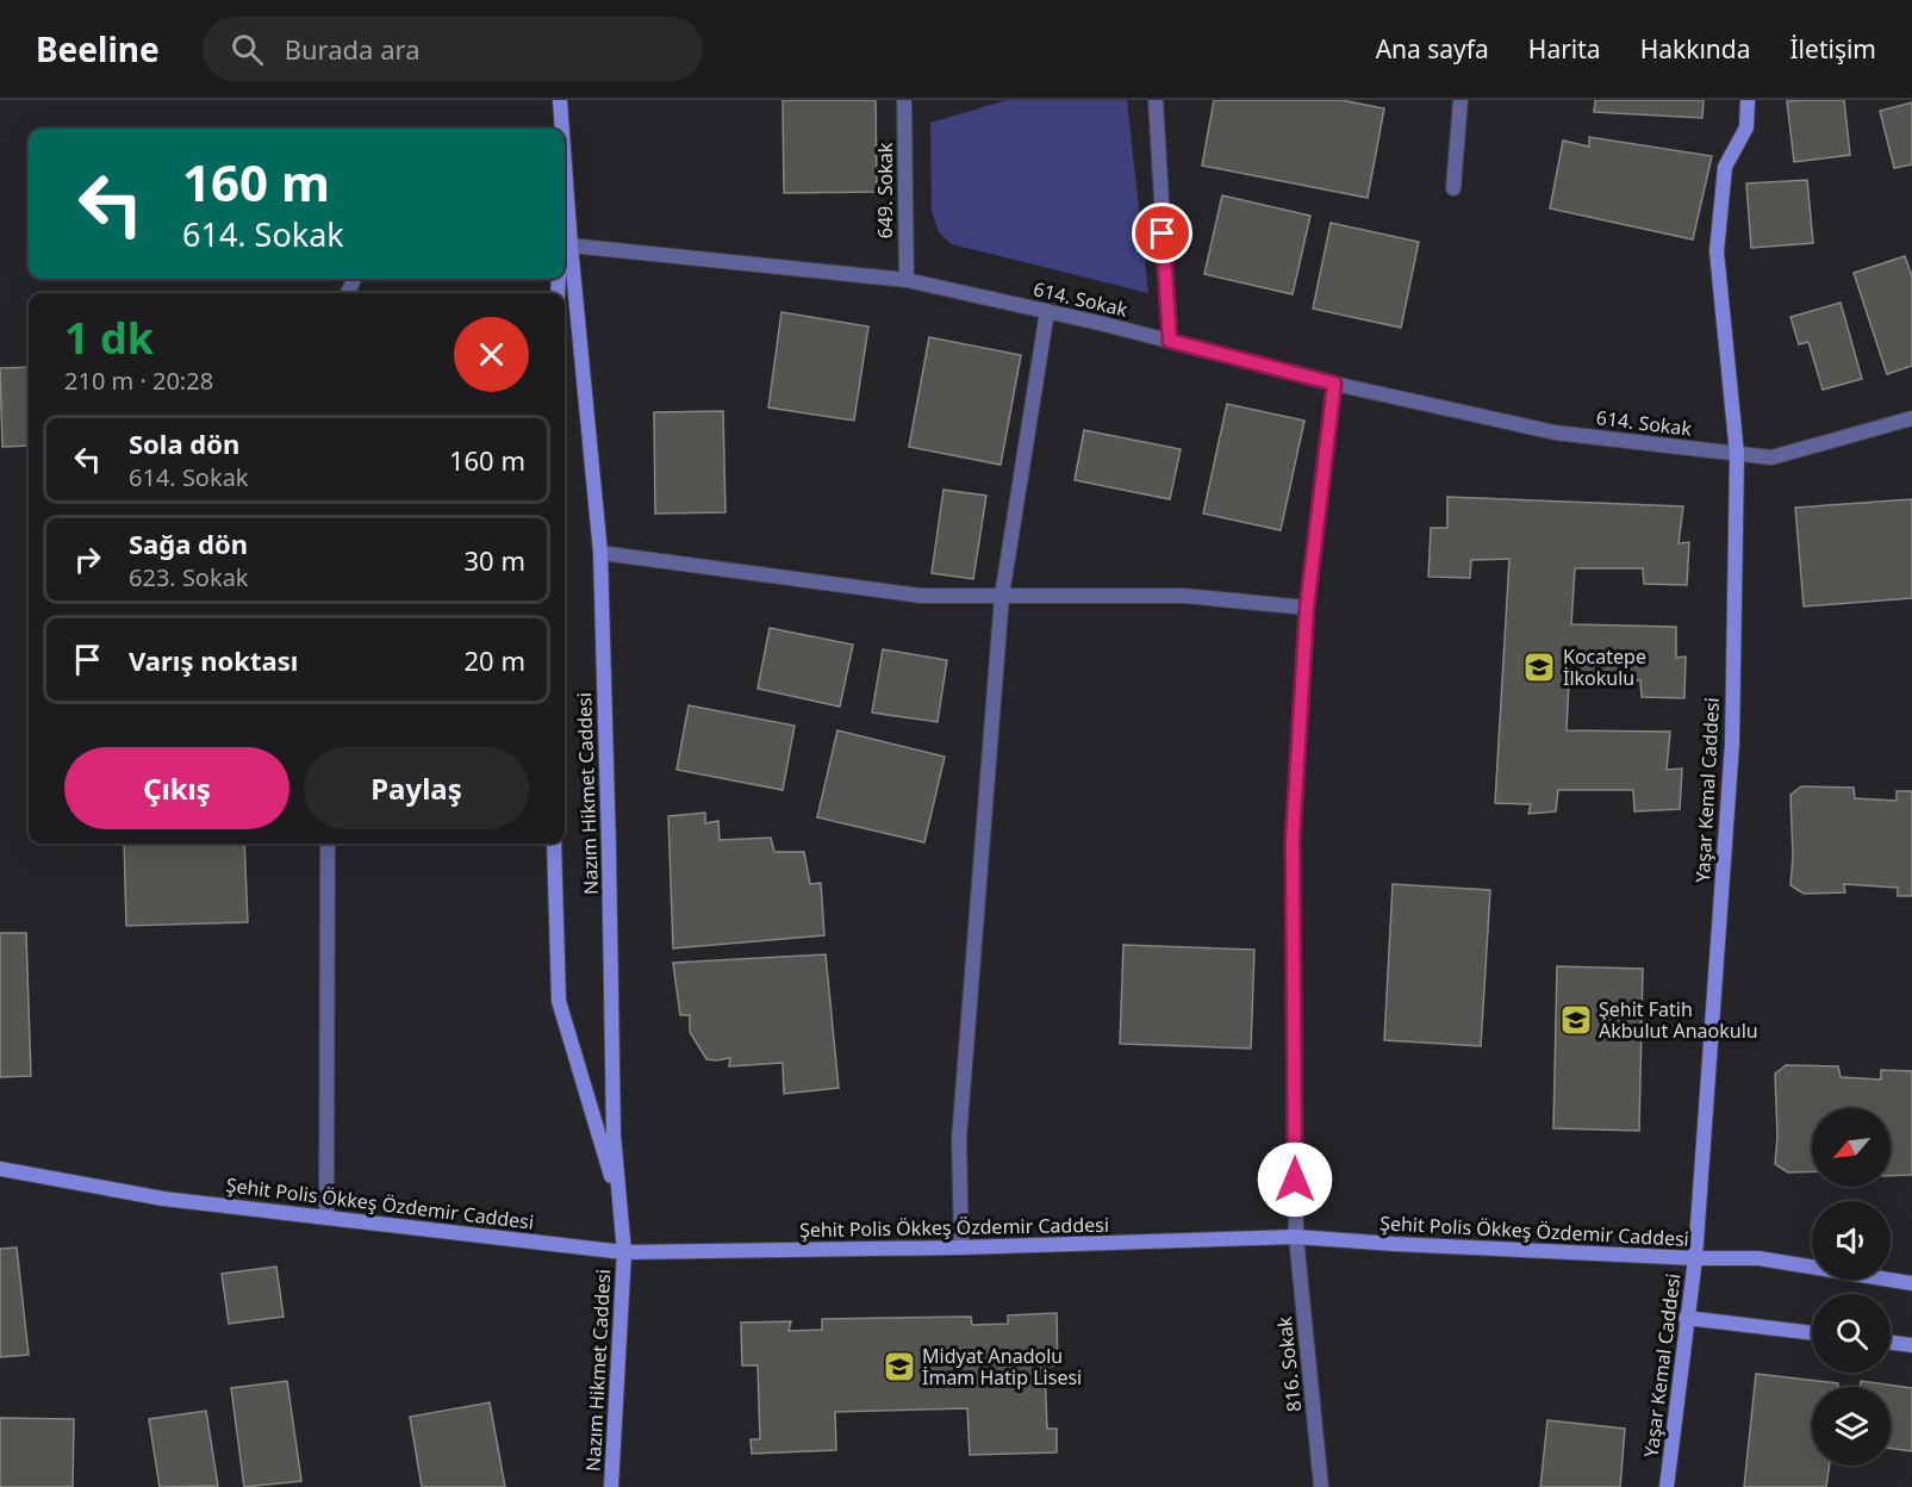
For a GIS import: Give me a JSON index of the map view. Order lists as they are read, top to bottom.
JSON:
{
  "streets": {
    "street": [
      "649. Sokak",
      "614. Sokak",
      "Yaşar Kemal Caddesi",
      "Nazım Hikmet Caddesi",
      "Şehit Polis Ökkeş Özdemir Caddesi",
      "816. Sokak"
    ]
  },
  "crossings": [
    ["649. Sokak", "614. Sokak"],
    ["614. Sokak", "Yaşar Kemal Caddesi"],
    ["614. Sokak", "Nazım Hikmet Caddesi"],
    ["614. Sokak", "816. Sokak"],
    ["Yaşar Kemal Caddesi", "Şehit Polis Ökkeş Özdemir Caddesi"],
    ["Nazım Hikmet Caddesi", "Şehit Polis Ökkeş Özdemir Caddesi"],
    ["Şehit Polis Ökkeş Özdemir Caddesi", "816. Sokak"]
  ],
  "places": {
    "school or university": ["Kocatepe İlkokulu", "Şehit Fatih Akbulut Anaokulu", "Midyat Anadolu İmam Hatip Lisesi"]
  },
  "north": "bottom left",
  "page": {
    "header": "Beeline",
    "search": "Burada ara",
    "nav": [
      "Ana sayfa",
      "Harita",
      "Hakkında",
      "İletişim"
    ],
    "turn": ["160 m", "614. Sokak"],
    "heading": ["1 dk", "210 m · 20:28"],
    "list": [
      {
        "name": "Sola dön",
        "note": "614. Sokak",
        "value": "160 m"
      },
      {
        "name": "Sağa dön",
        "note": "623. Sokak",
        "value": "30 m"
      },
      {
        "name": "Varış noktası",
        "value": "20 m"
      }
    ],
    "buttons": ["Çıkış", "Paylaş"]
  }
}
